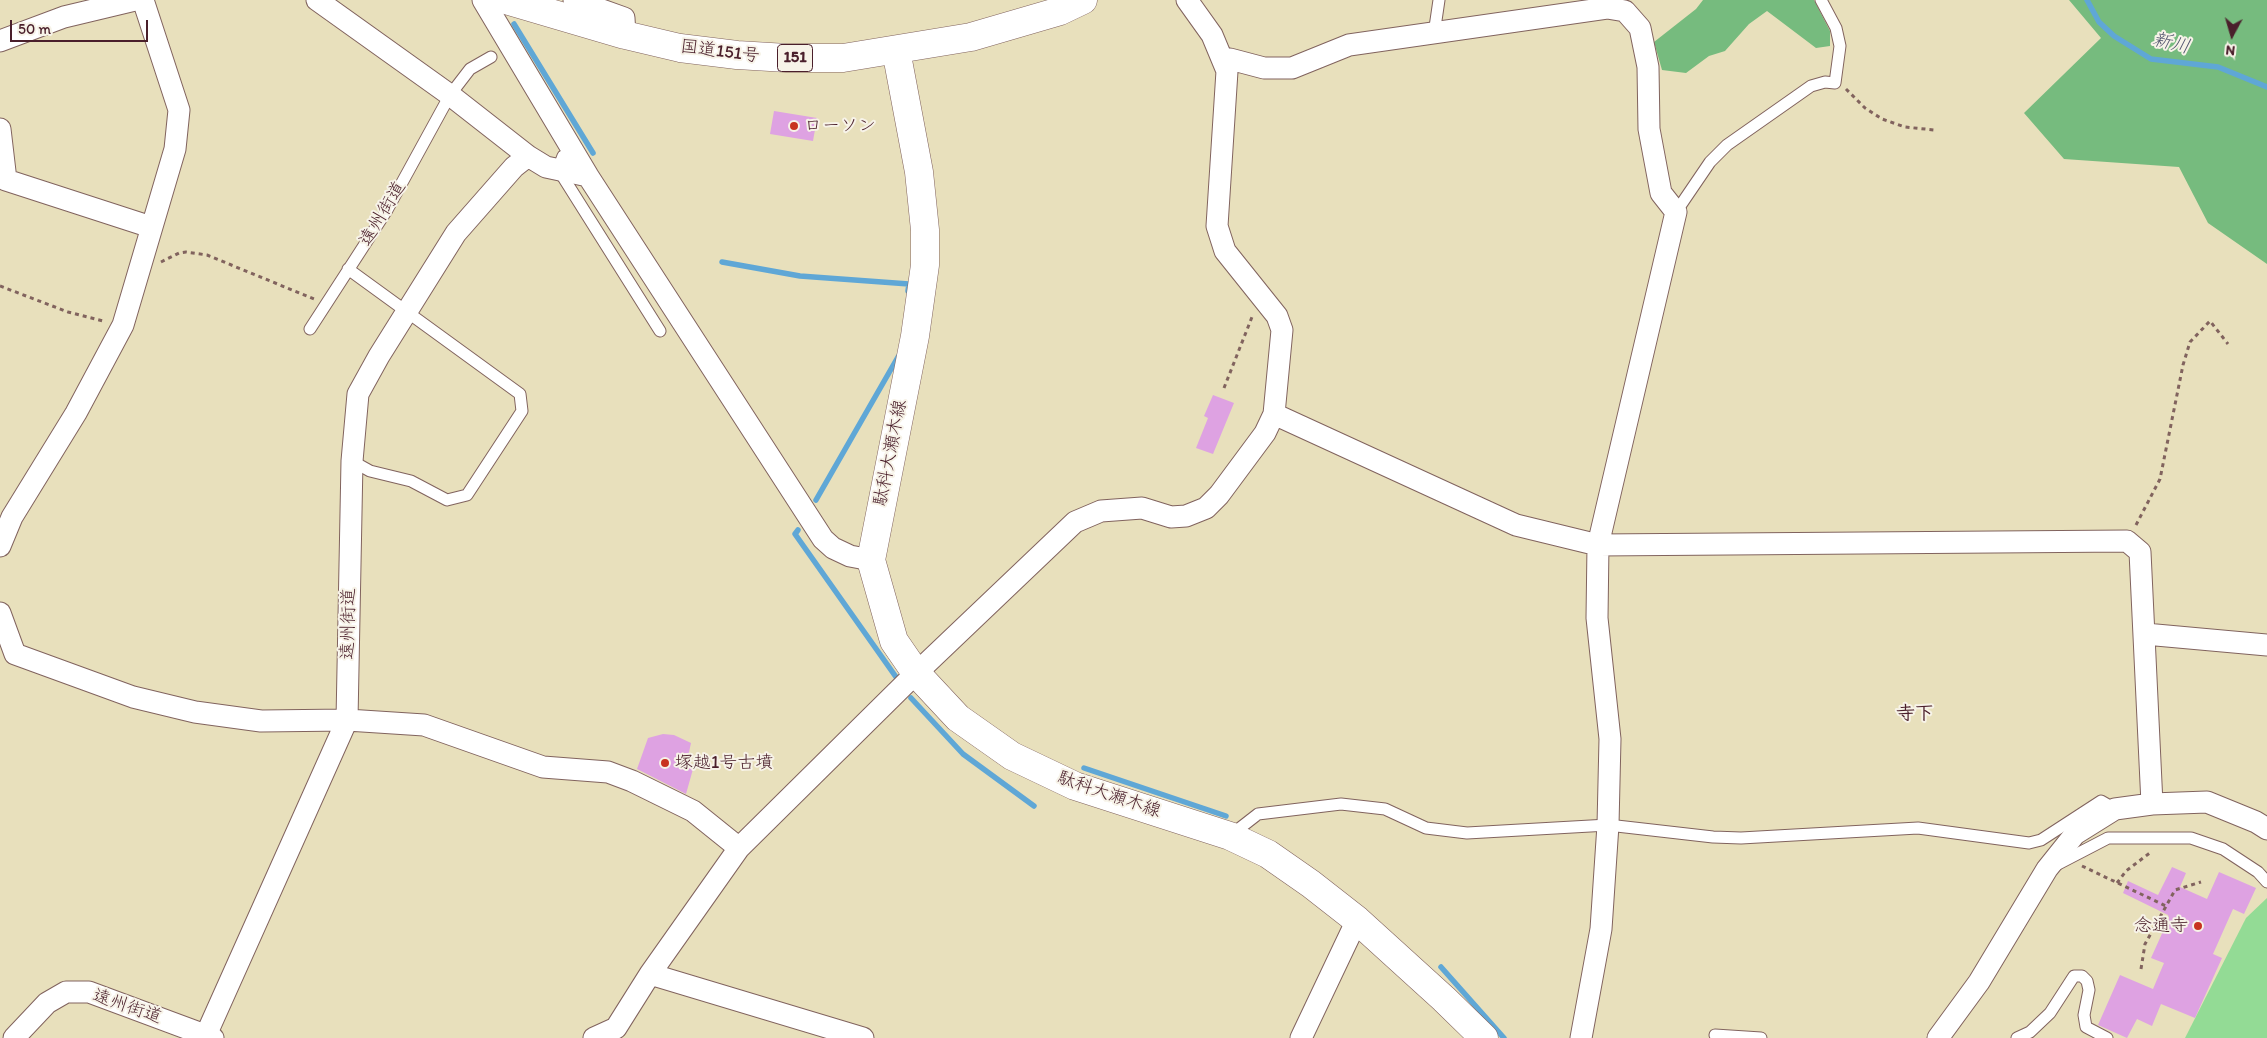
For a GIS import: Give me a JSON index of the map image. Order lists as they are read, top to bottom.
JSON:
{
  "streets": {
    "main road": ["国道151号", "151", "駄科大瀬木線"],
    "street": ["遠州街道"]
  },
  "crossings": [
    ["国道151号", "駄科大瀬木線"]
  ],
  "districts": ["寺下"],
  "water": ["新川"],
  "places": ["ローソン", "塚越1号古墳", "念通寺"],
  "scale_bar": "50 m",
  "north": "bottom"
}
